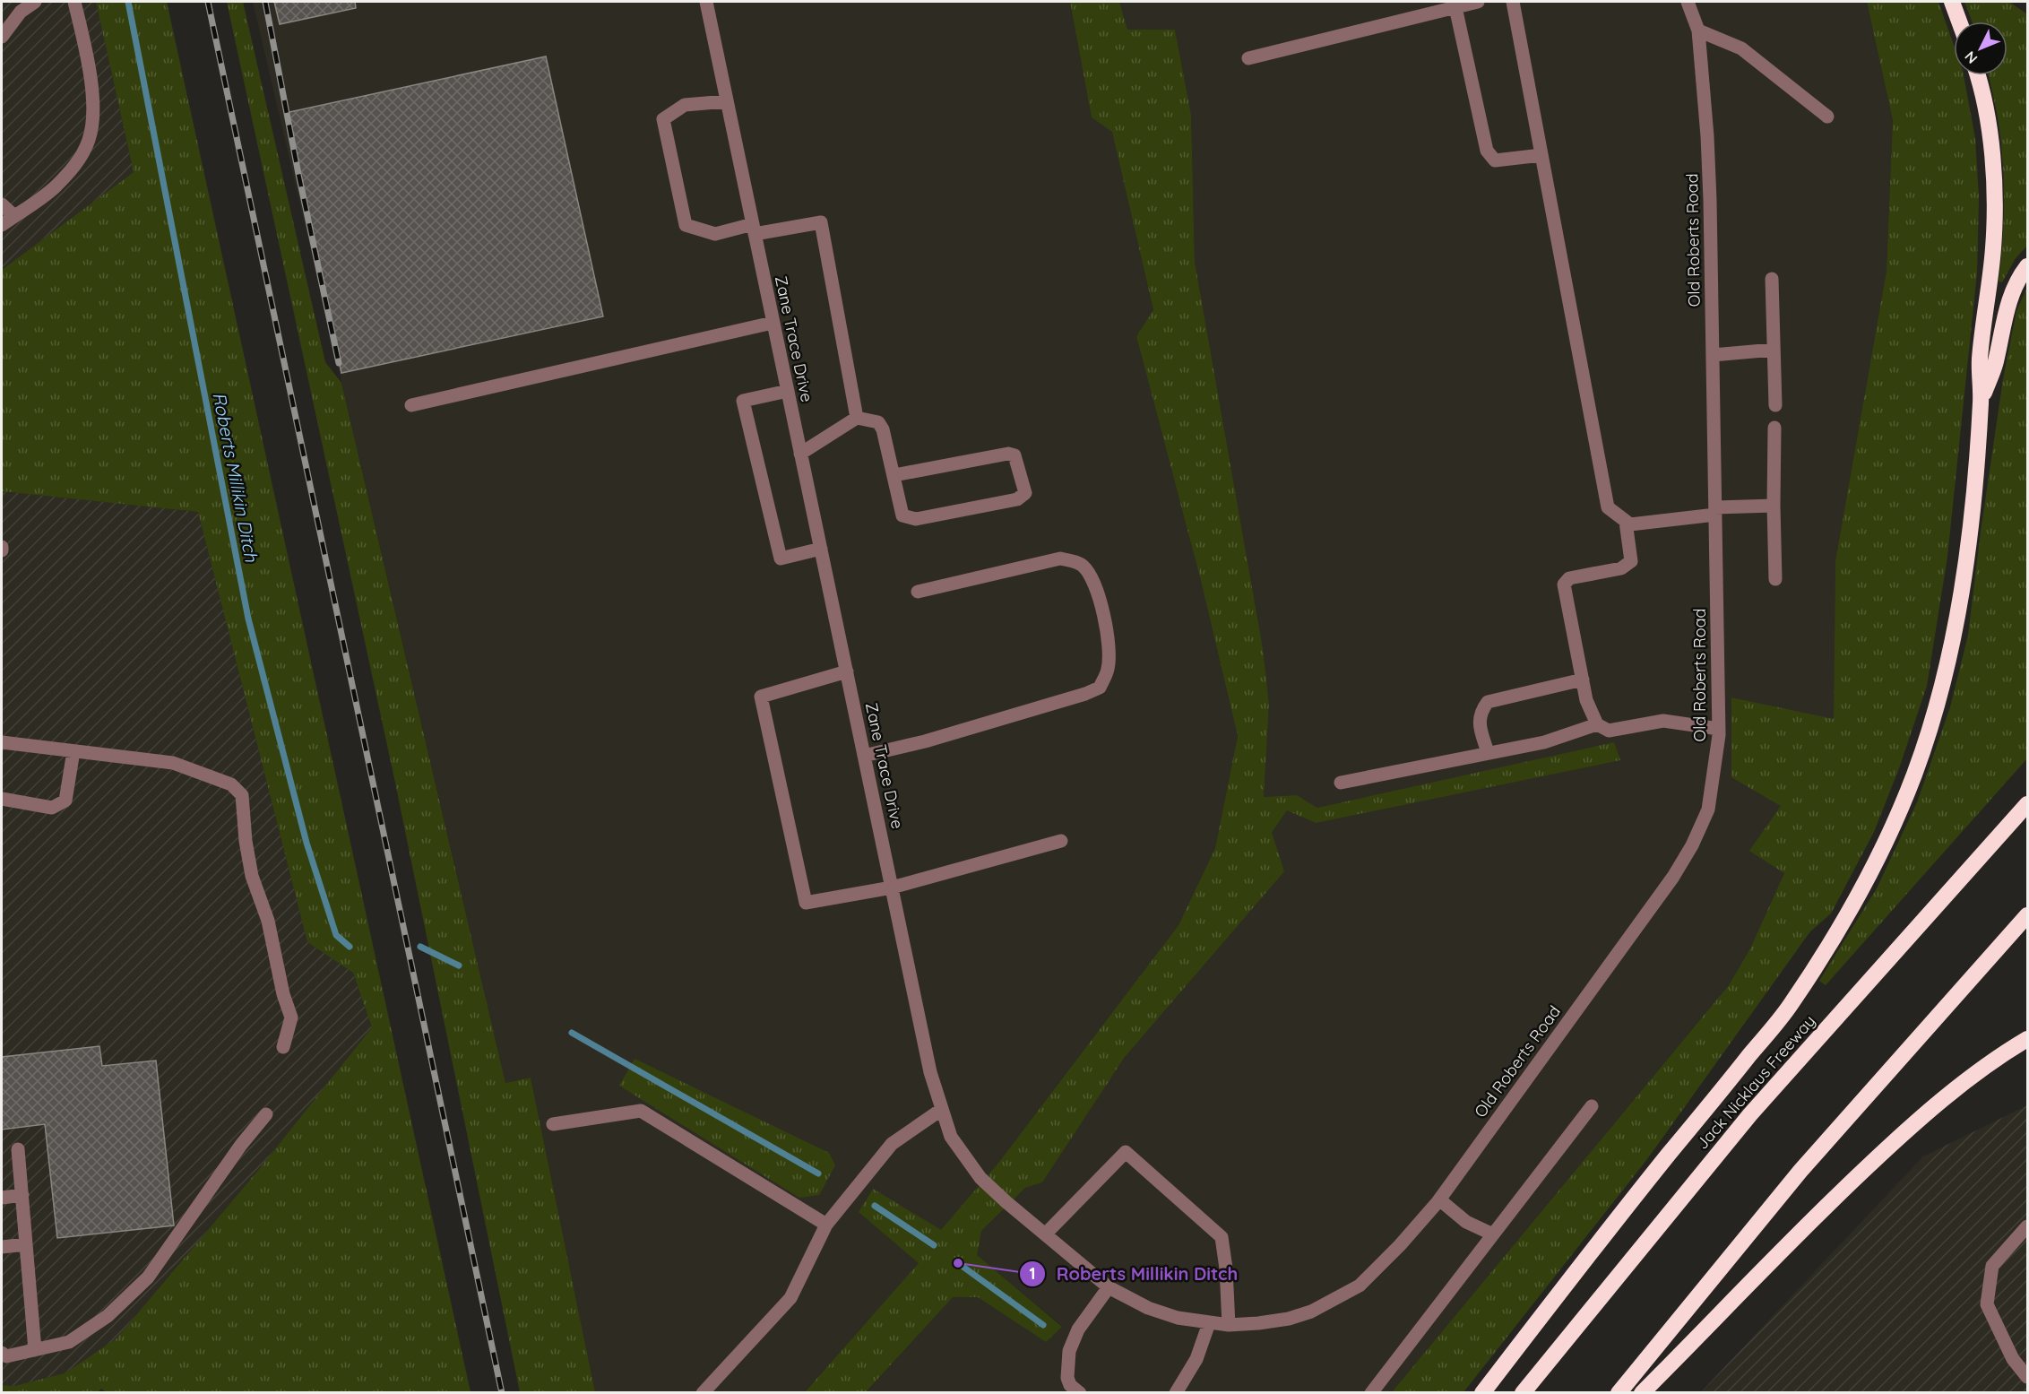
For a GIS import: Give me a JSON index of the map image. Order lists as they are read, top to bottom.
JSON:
{
  "streets": {
    "highway": ["Jack Nicklaus Freeway"],
    "street": ["Old Roberts Road", "Zane Trace Drive"]
  },
  "crossings": [
    ["Old Roberts Road", "Zane Trace Drive"]
  ],
  "water": ["Roberts Millikin Ditch"],
  "places": ["Roberts Millikin Ditch"],
  "north": "bottom left"
}
